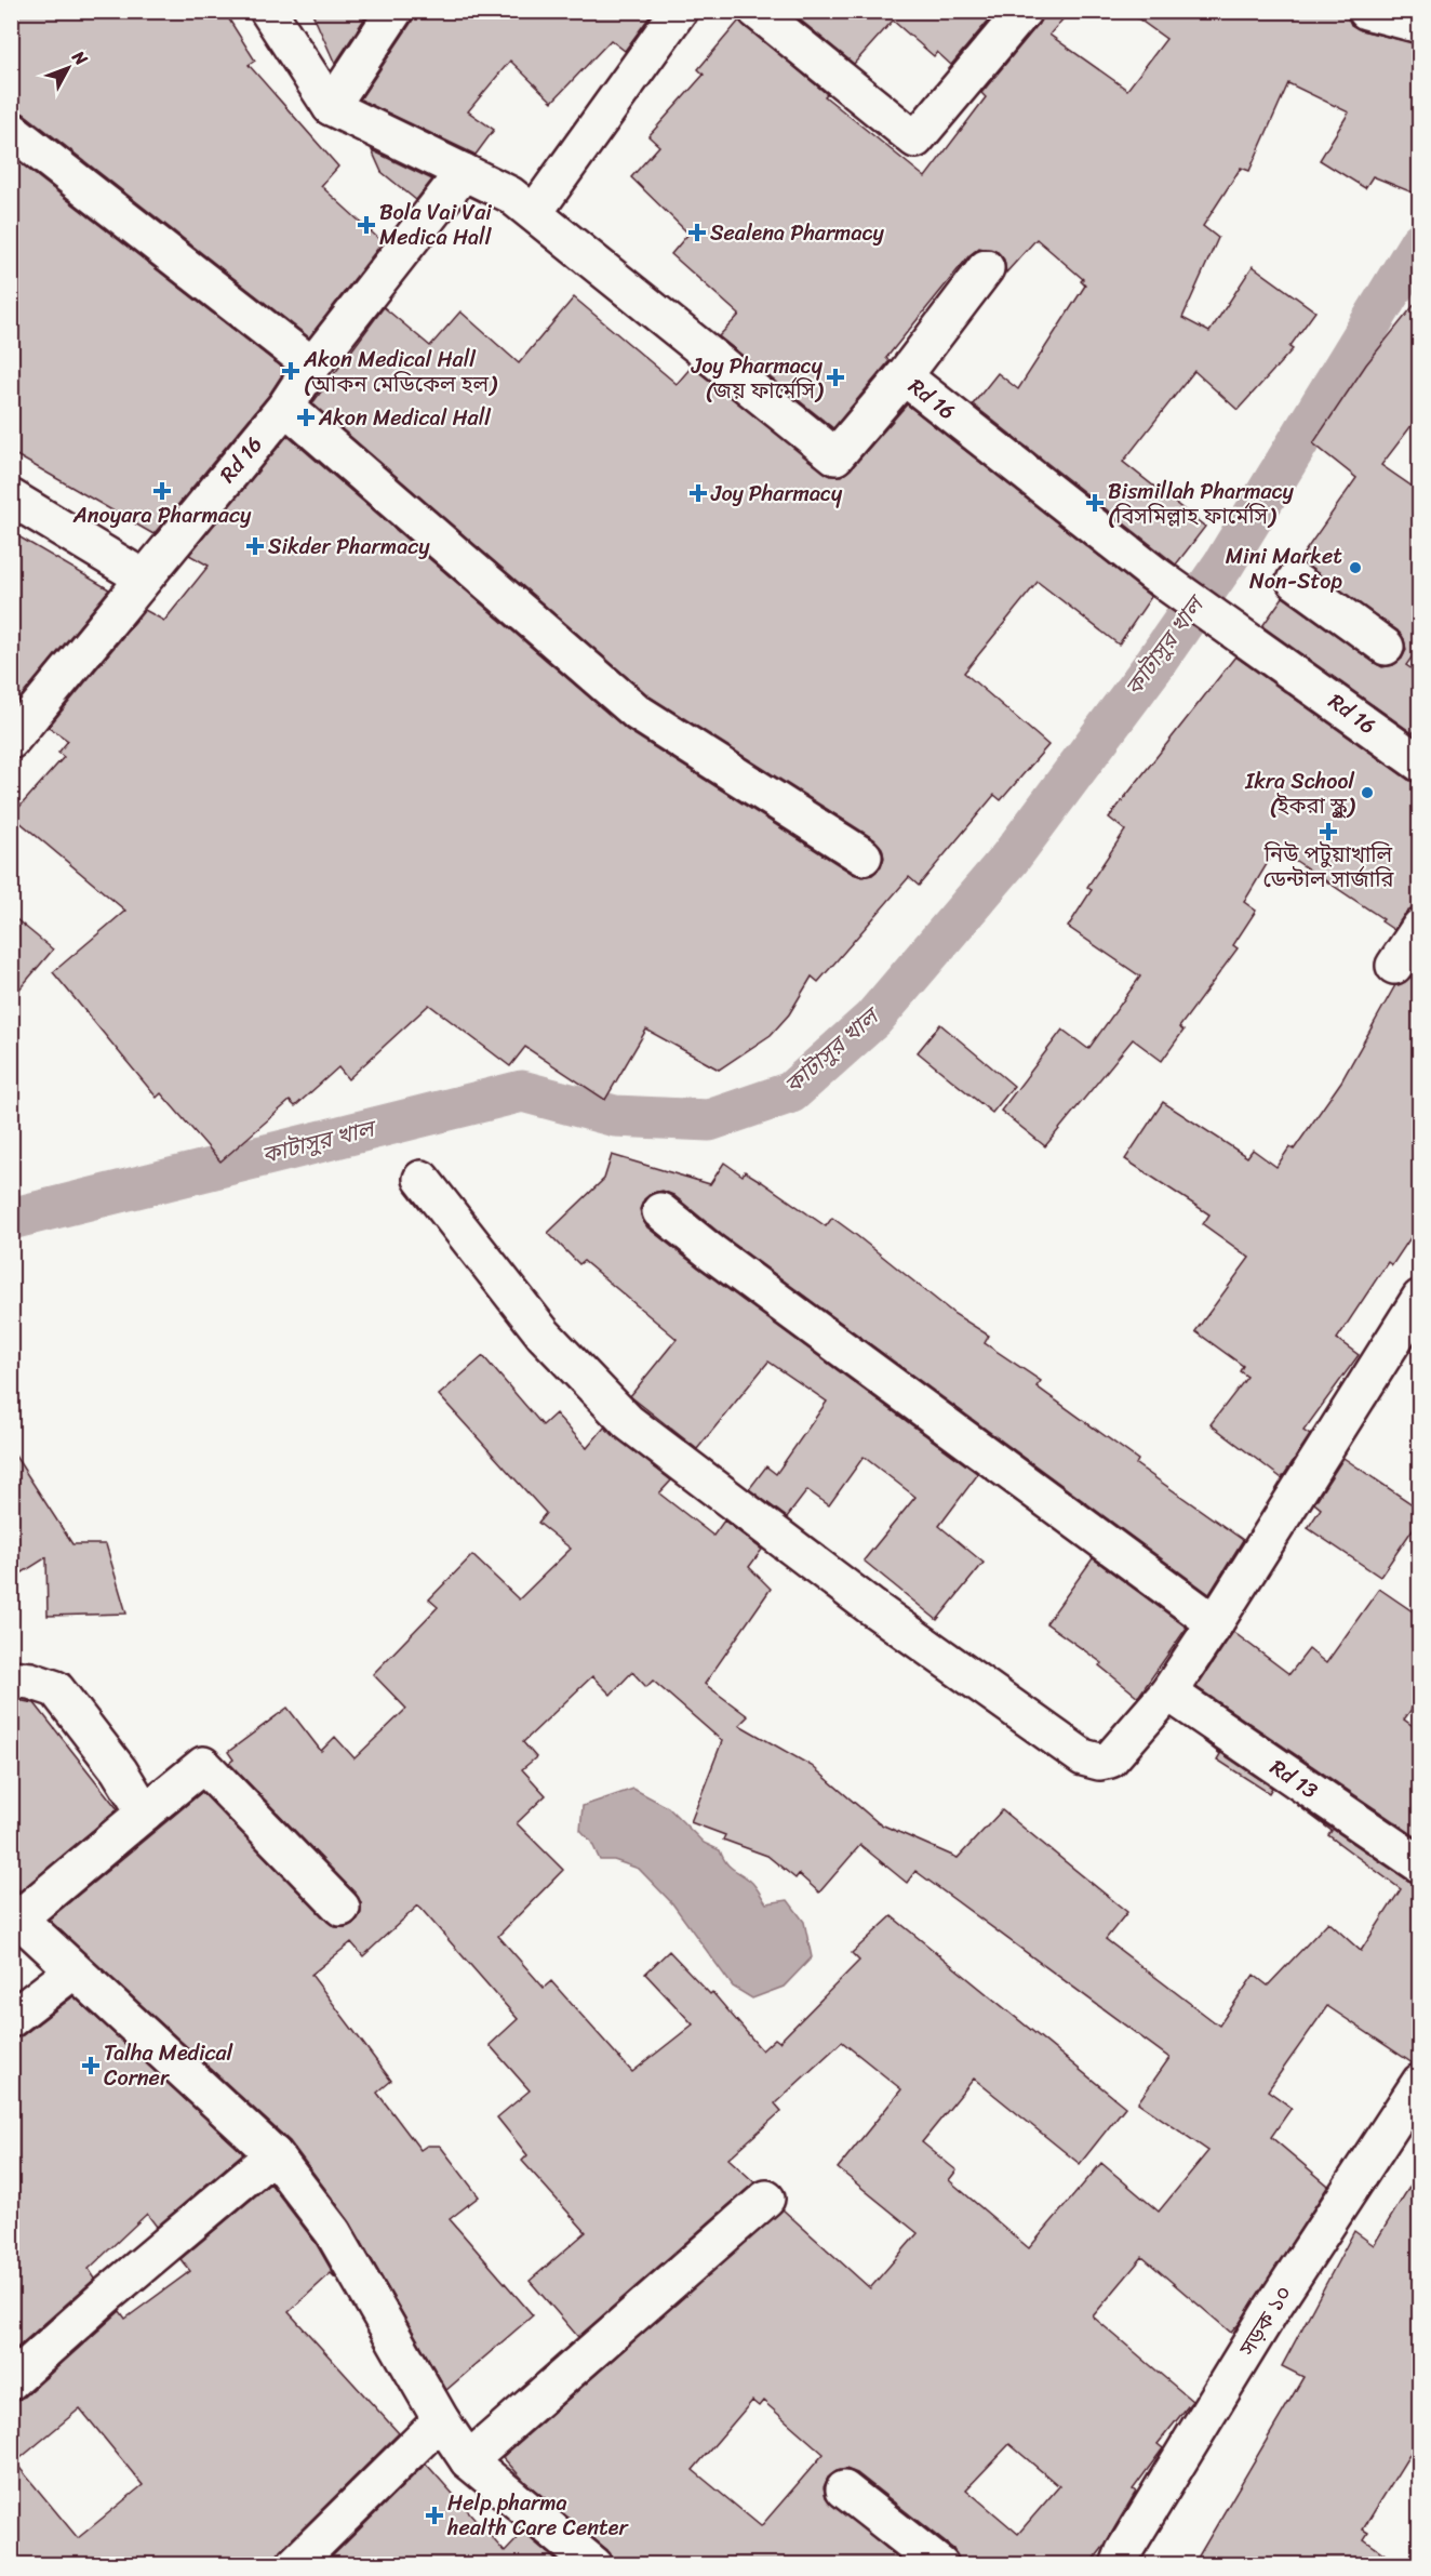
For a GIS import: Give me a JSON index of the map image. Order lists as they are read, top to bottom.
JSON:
{
  "streets": {
    "street": ["Rd 16", "Rd 13", "সড়ক ১০"]
  },
  "water": ["কাটাসুর খাল"],
  "places": {
    "health": [
      "Bola Vai Vai Medica Hall",
      "Sealena Pharmacy",
      "Akon Medical Hall (আকন মেডিকেল হল)",
      "Joy Pharmacy (জয় ফার্মেসি)",
      "Akon Medical Hall",
      "Anoyara Pharmacy",
      "Joy Pharmacy",
      "Bismillah Pharmacy (বিসমিল্লাহ ফার্মেসি)",
      "Sikder Pharmacy",
      "নিউ পটুয়াখালি ডেন্টাল সার্জারি",
      "Talha Medical Corner",
      "Help pharma health Care Center"
    ],
    "other": ["Mini Market Non-Stop", "Ikra School (ইকরা স্কুল)"]
  },
  "north": "top right"
}
